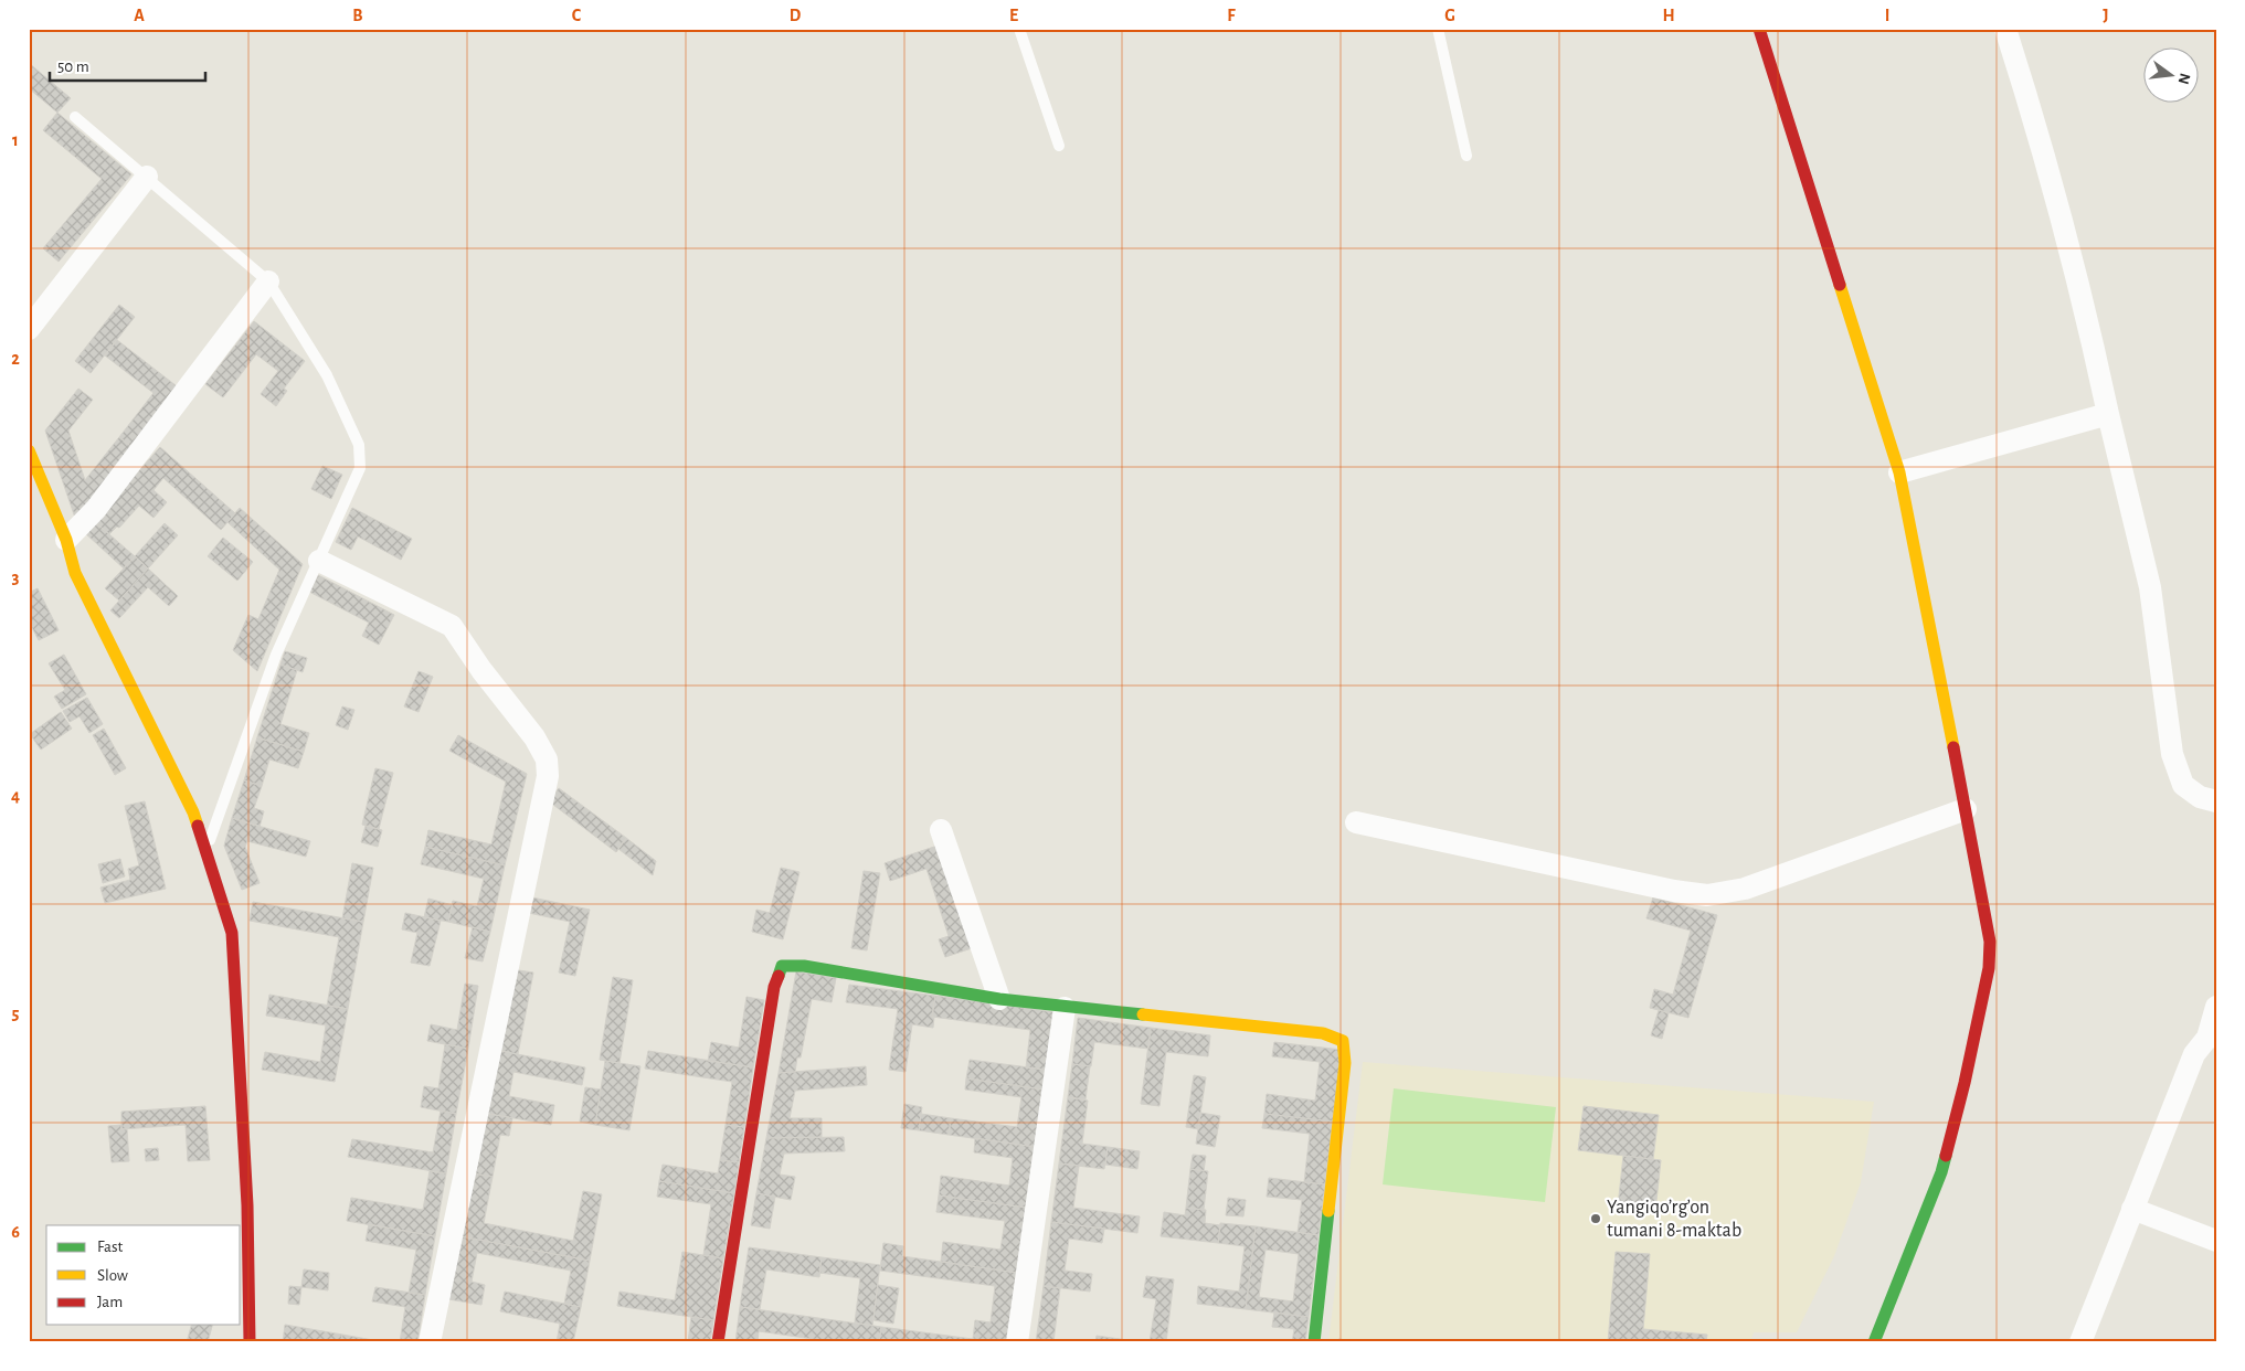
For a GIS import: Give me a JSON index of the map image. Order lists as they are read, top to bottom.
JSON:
{
  "places": ["Yangiqo’rg’on tumani 8-maktab"],
  "legend": ["Fast", "Slow", "Jam"],
  "scale_bar": "50 m",
  "north": "right",
  "grid": {
    "columns": [
      "A",
      "B",
      "C",
      "D",
      "E",
      "F",
      "G",
      "H",
      "I",
      "J"
    ],
    "rows": [
      "1",
      "2",
      "3",
      "4",
      "5",
      "6"
    ]
  }
}
